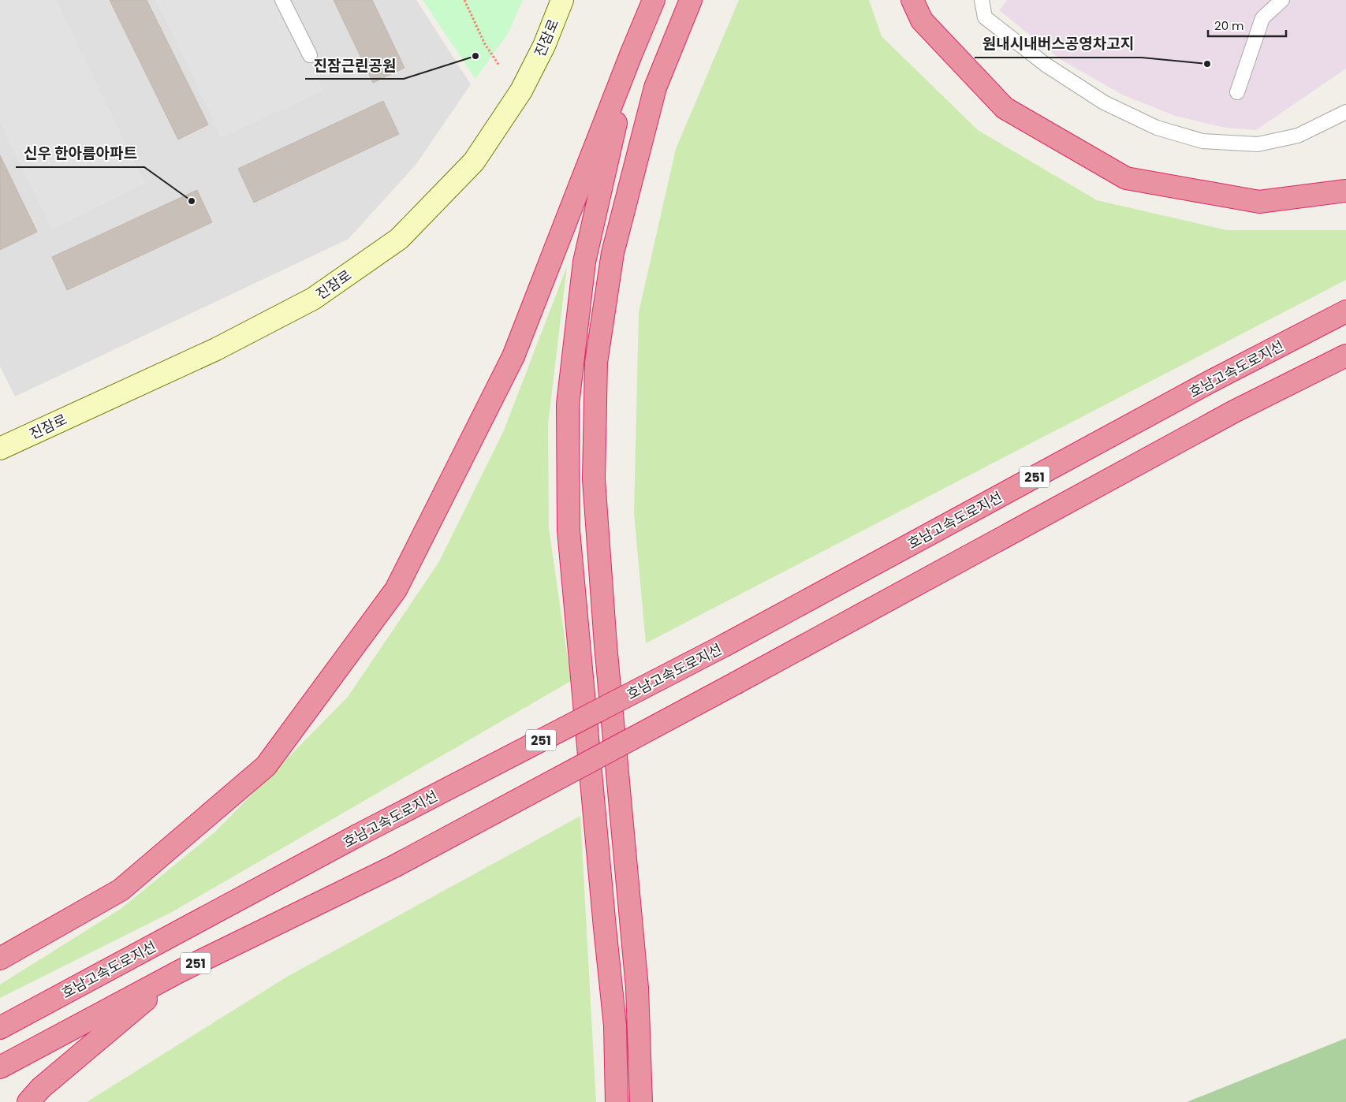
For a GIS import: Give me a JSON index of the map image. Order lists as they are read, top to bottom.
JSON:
{
  "streets": {
    "highway": ["호남고속도로지선", "251"],
    "street": ["진잠로"]
  },
  "places": ["진잠근린공원", "원내시내버스공영차고지", "신우 한아름아파트"],
  "scale_bar": "20 m"
}
